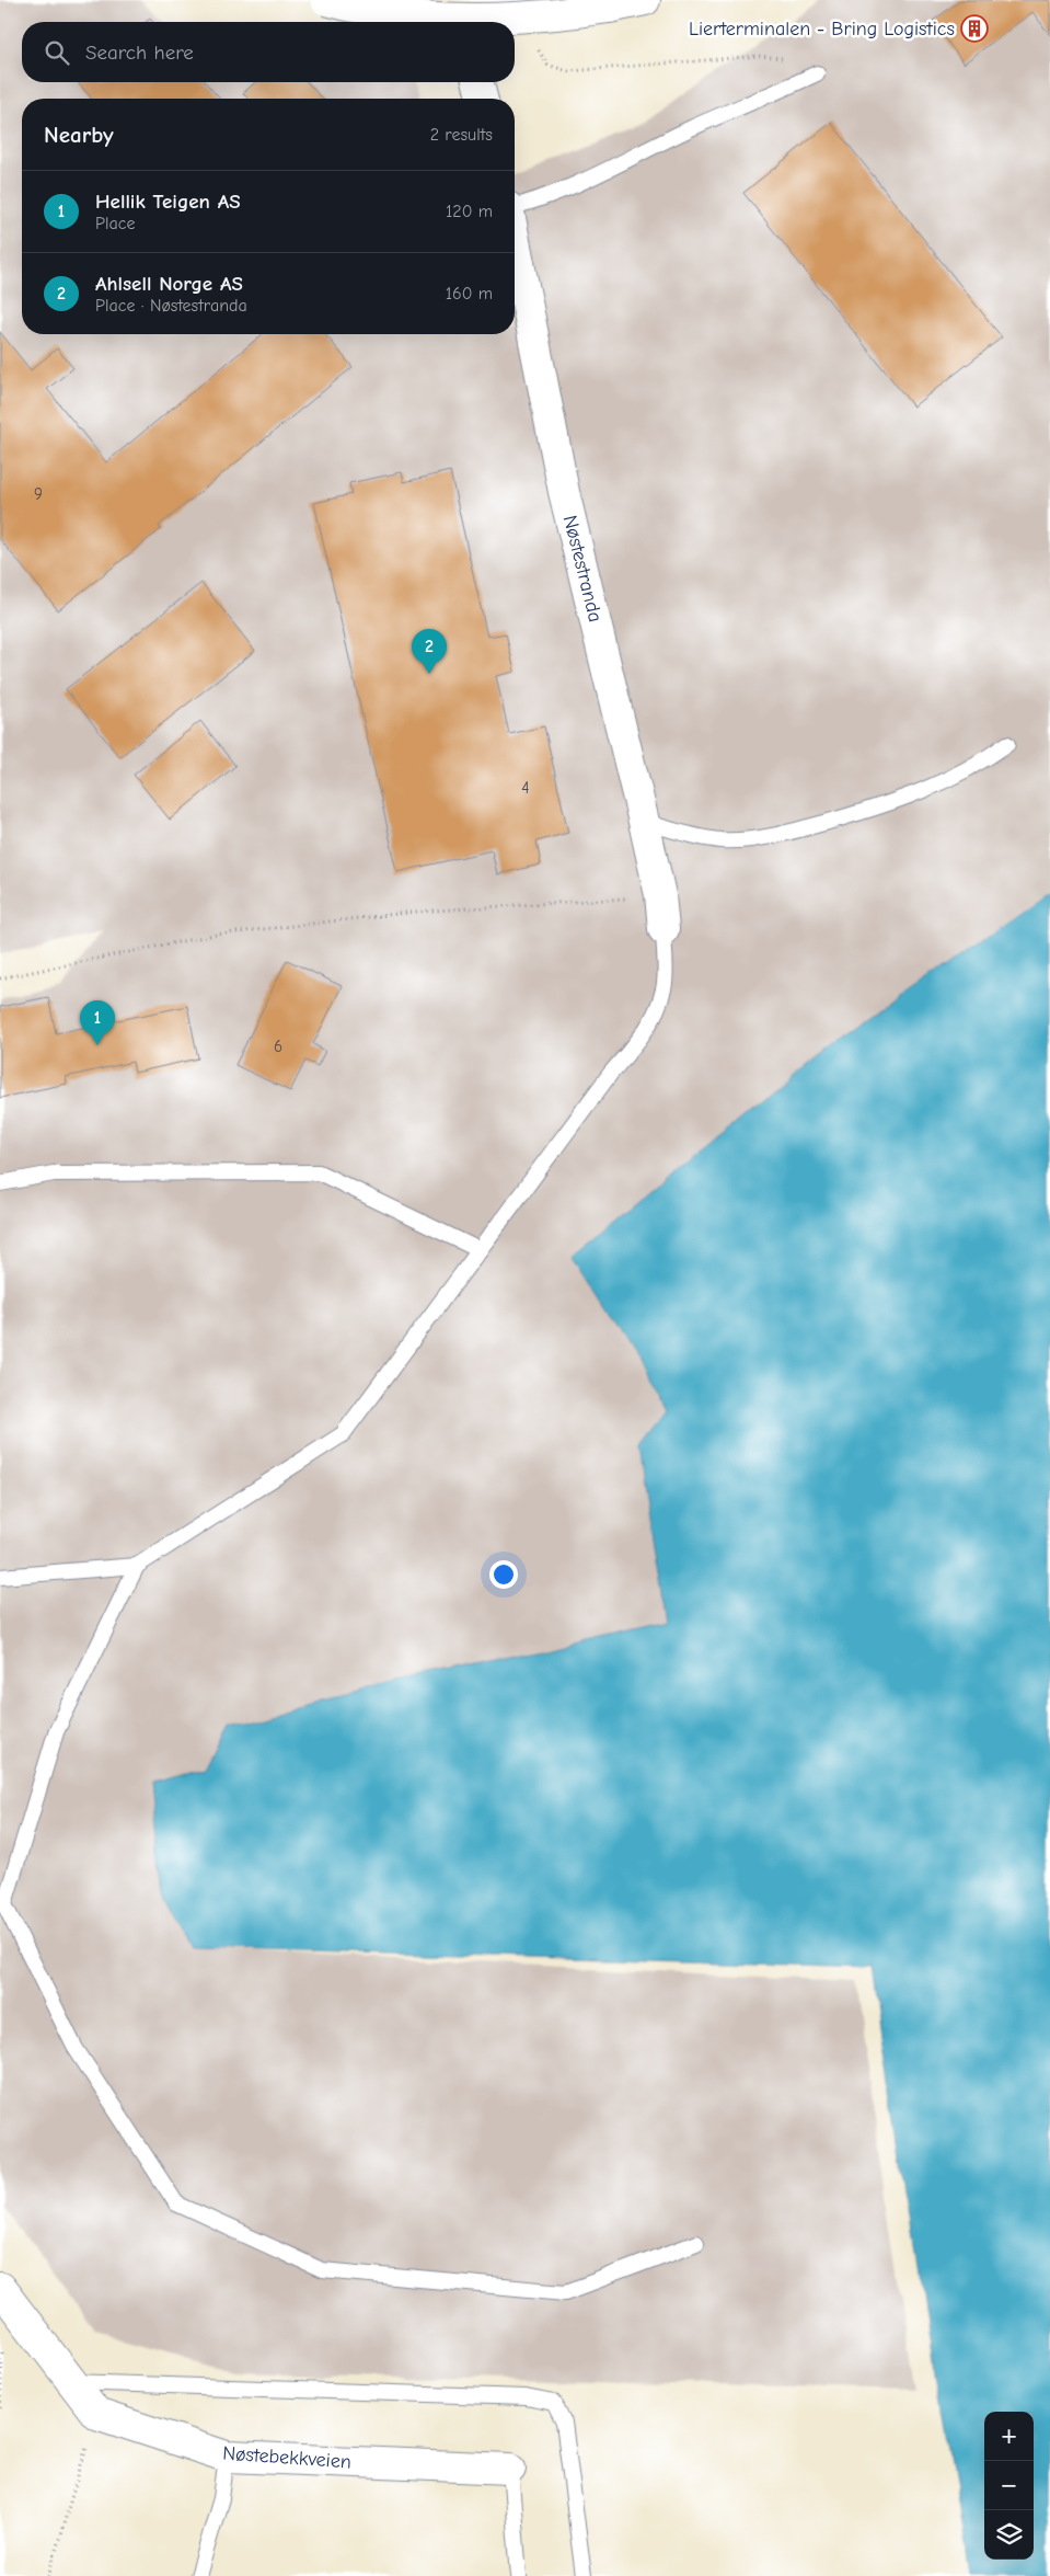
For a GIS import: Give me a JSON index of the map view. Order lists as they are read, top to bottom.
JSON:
{
  "streets": {
    "street": ["Nøstestranda", "Nøstebekkveien"]
  },
  "places": {
    "building": ["Lierterminalen - Bring Logistics"]
  },
  "house_numbers": ["9", "4", "6"],
  "page": {
    "search": "Search here",
    "heading": ["Nearby", "2 results"],
    "list": [
      {
        "mark": "1",
        "name": "Hellik Teigen AS",
        "note": "Place",
        "value": "120 m"
      },
      {
        "mark": "2",
        "name": "Ahlsell Norge AS",
        "note": "Place · Nøstestranda",
        "value": "160 m"
      }
    ],
    "pins": ["2", "1"],
    "map_buttons": ["+", "−"]
  }
}
